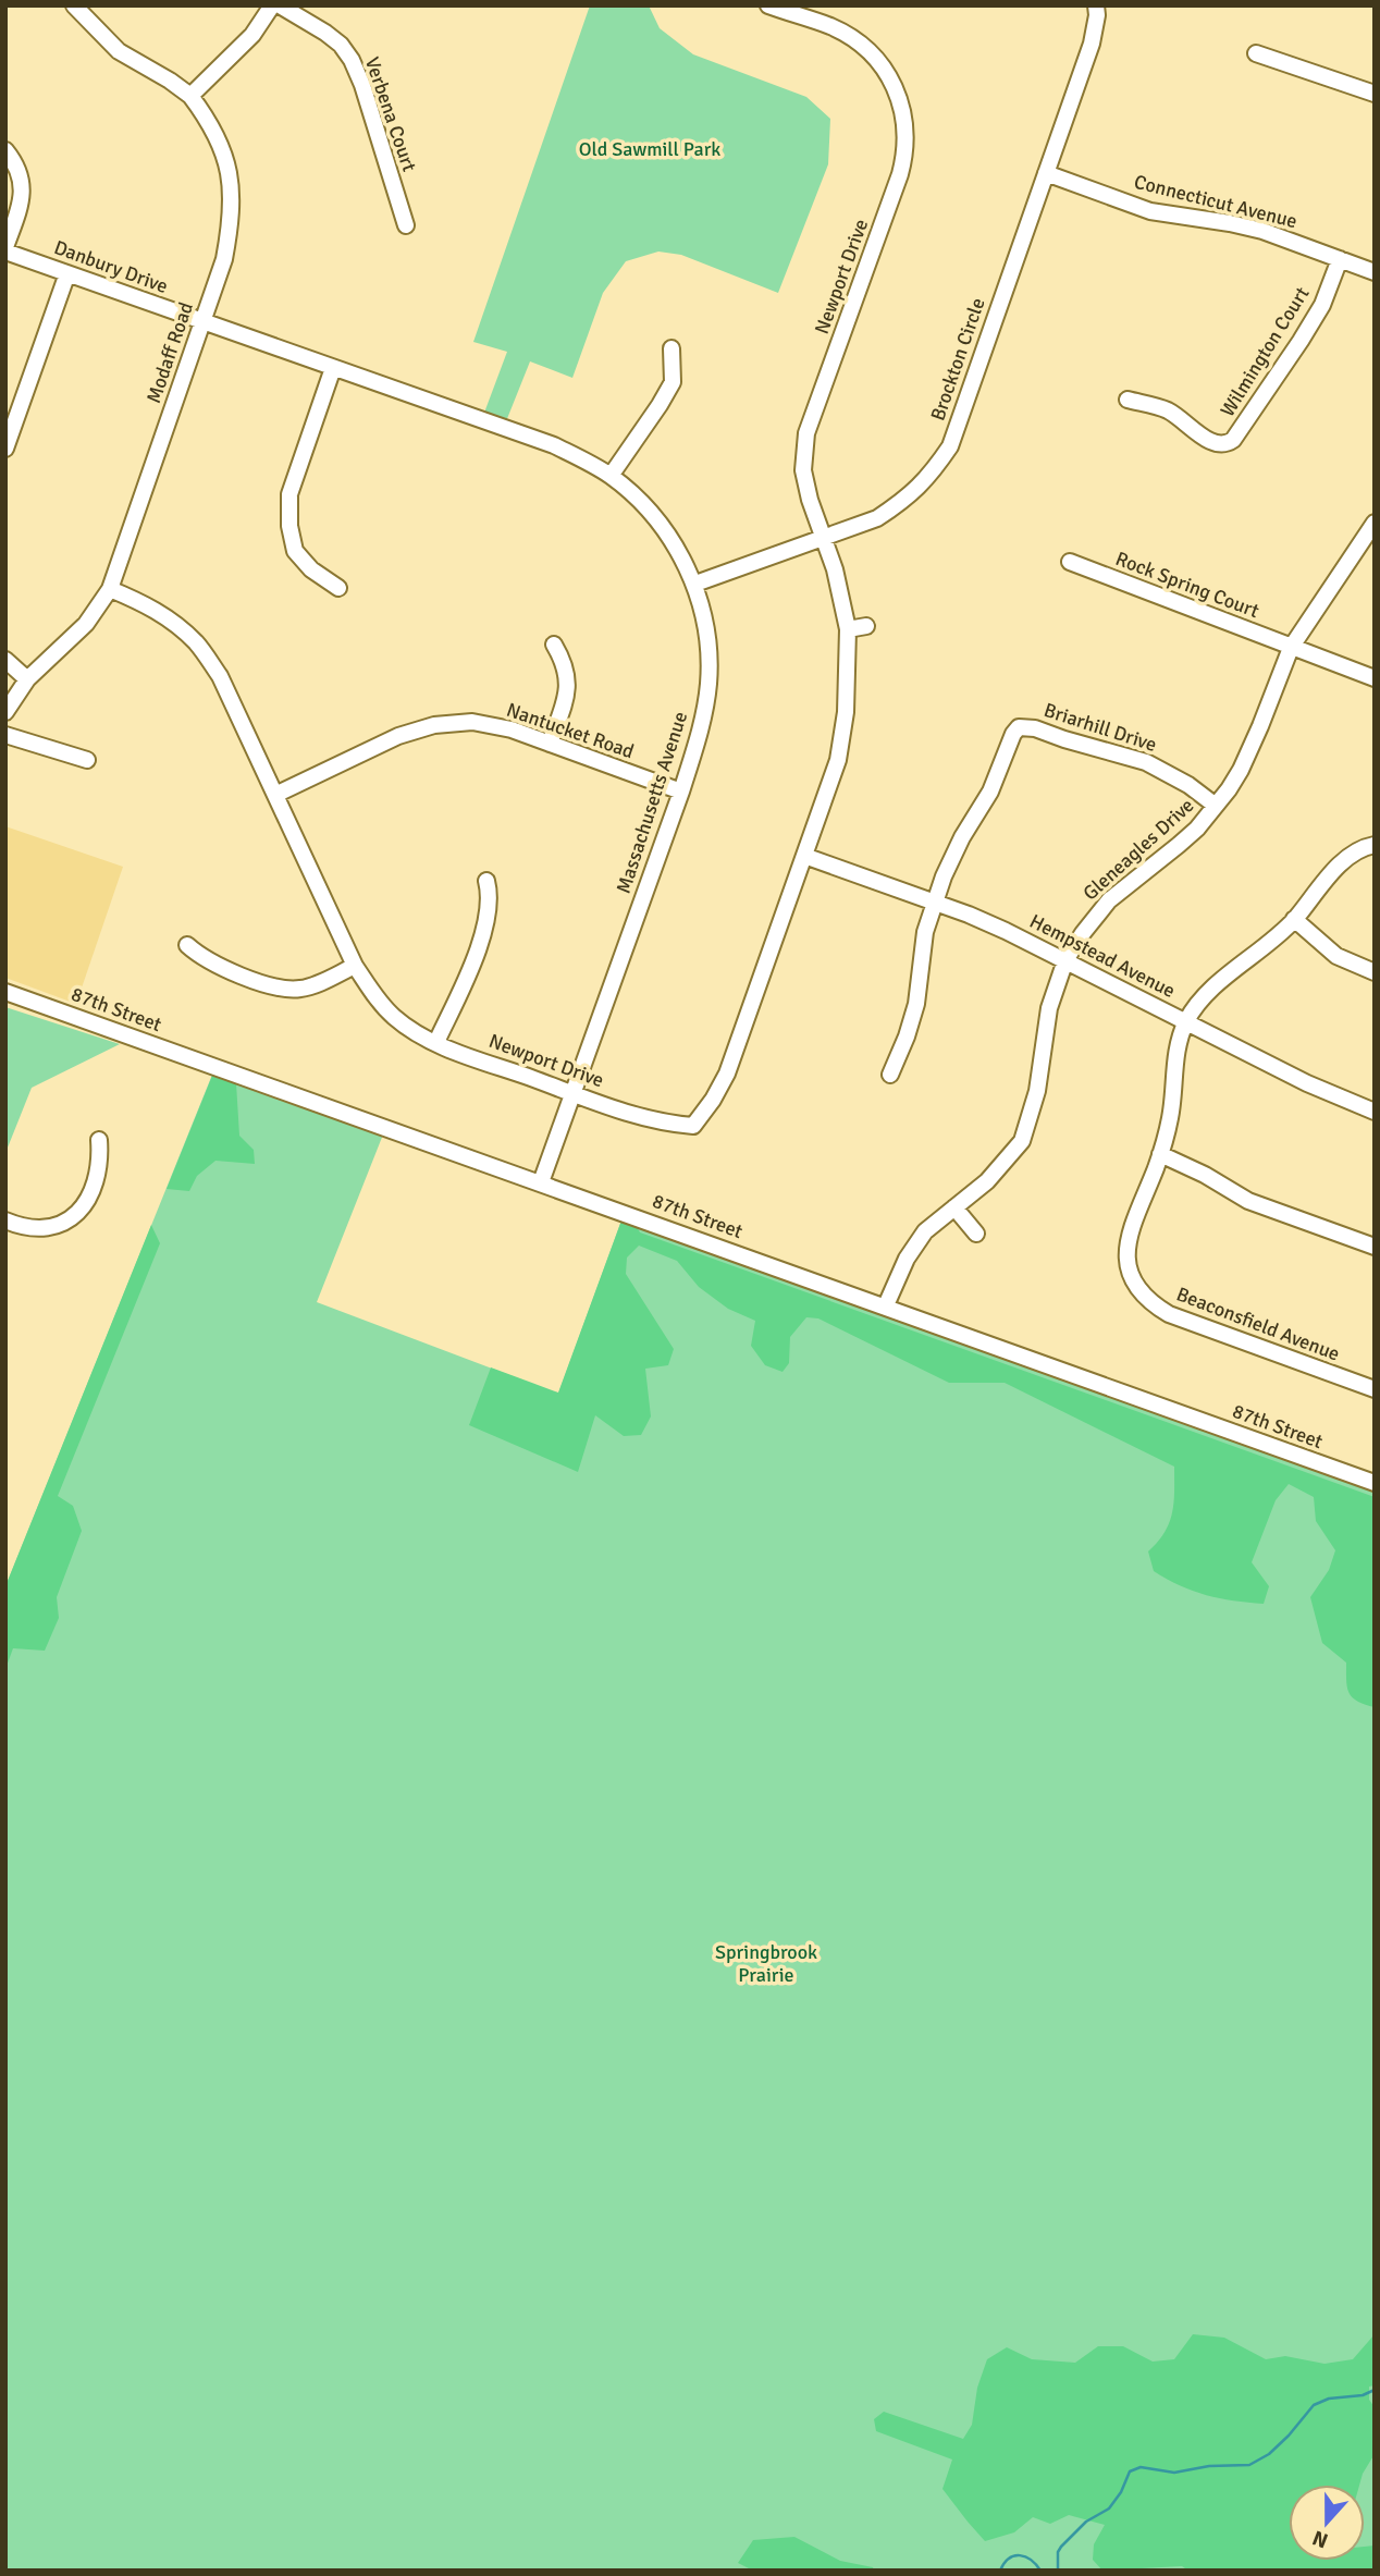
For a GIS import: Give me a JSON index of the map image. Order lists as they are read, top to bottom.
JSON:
{
  "streets": {
    "street": [
      "Verbena Court",
      "Connecticut Avenue",
      "Danbury Drive",
      "Newport Drive",
      "Wilmington Court",
      "Modaff Road",
      "Brockton Circle",
      "Rock Spring Court",
      "Briarhill Drive",
      "Nantucket Road",
      "Massachusetts Avenue",
      "Gleneagles Drive",
      "Hempstead Avenue",
      "87th Street",
      "Beaconsfield Avenue"
    ]
  },
  "crossings": [
    ["Connecticut Avenue", "Wilmington Court"],
    ["Connecticut Avenue", "Brockton Circle"],
    ["Danbury Drive", "Modaff Road"],
    ["Danbury Drive", "Massachusetts Avenue"],
    ["Newport Drive", "Modaff Road"],
    ["Newport Drive", "Brockton Circle"],
    ["Newport Drive", "Nantucket Road"],
    ["Newport Drive", "Massachusetts Avenue"],
    ["Newport Drive", "Hempstead Avenue"],
    ["Modaff Road", "Massachusetts Avenue"],
    ["Brockton Circle", "Massachusetts Avenue"],
    ["Rock Spring Court", "Gleneagles Drive"],
    ["Briarhill Drive", "Gleneagles Drive"],
    ["Briarhill Drive", "Hempstead Avenue"],
    ["Nantucket Road", "Massachusetts Avenue"],
    ["Massachusetts Avenue", "87th Street"],
    ["Gleneagles Drive", "Hempstead Avenue"],
    ["Gleneagles Drive", "87th Street"],
    ["Hempstead Avenue", "Beaconsfield Avenue"]
  ],
  "parks": ["Old Sawmill Park", "Springbrook Prairie"],
  "north": "bottom"
}
